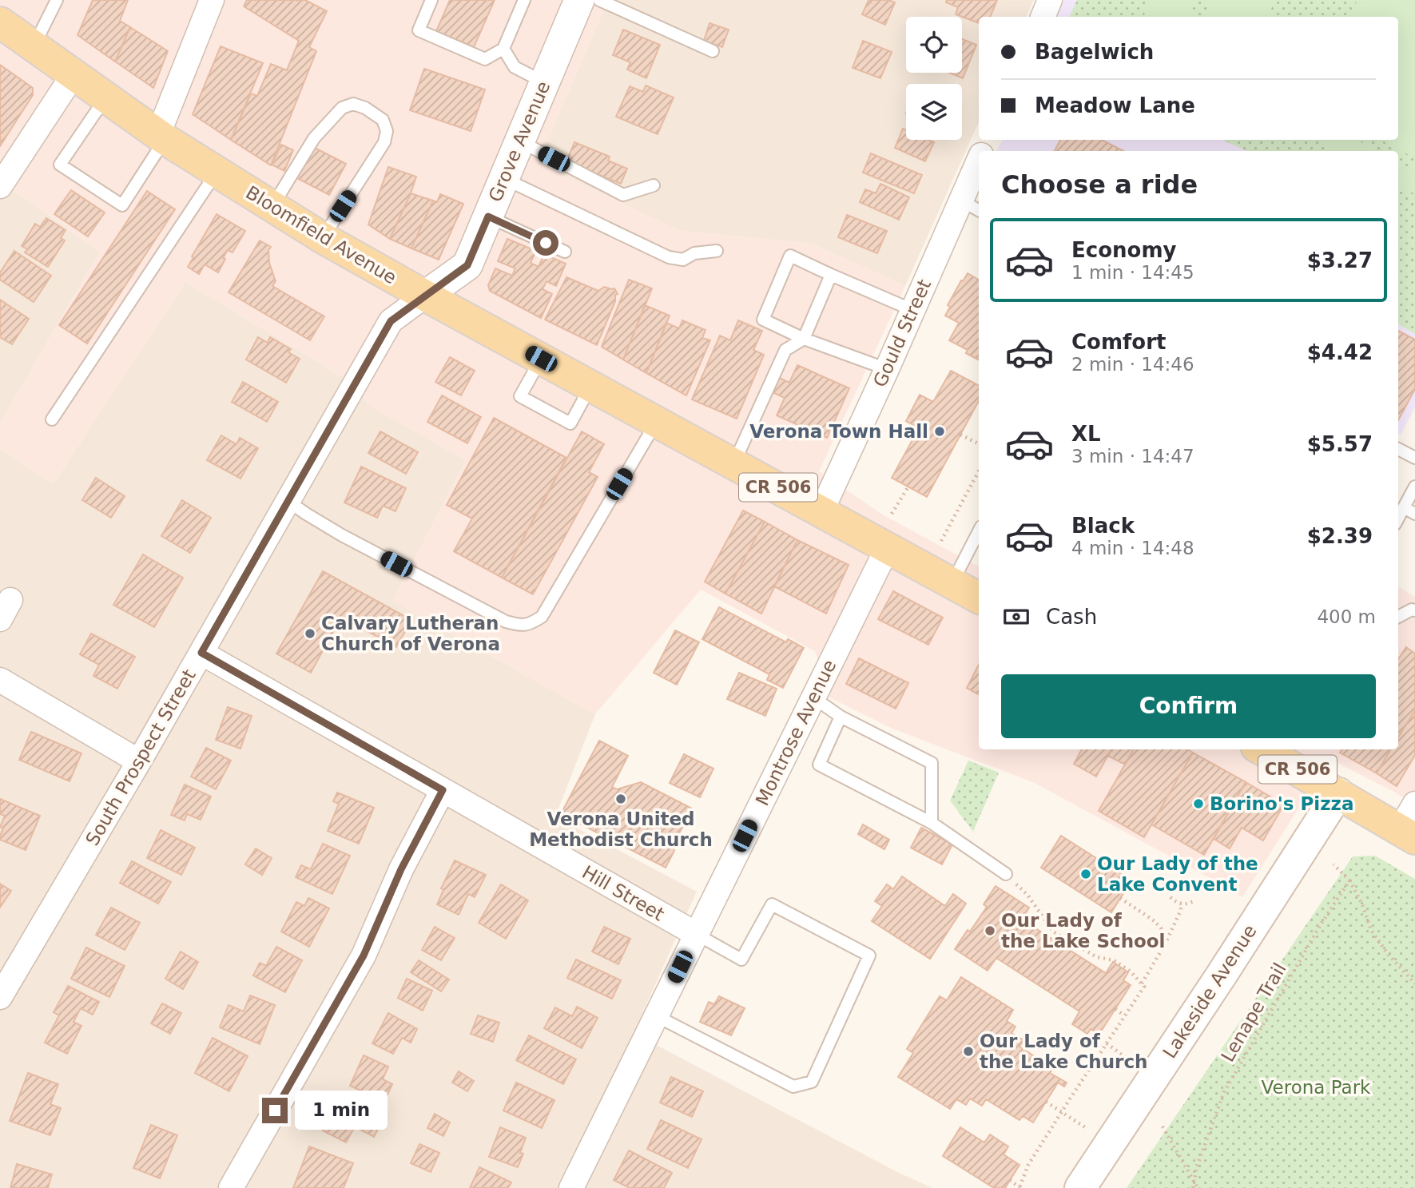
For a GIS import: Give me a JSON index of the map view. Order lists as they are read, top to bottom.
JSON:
{
  "streets": {
    "main road": ["Bloomfield Avenue", "CR 506", "Lakeside Avenue"],
    "street": [
      "Grove Avenue",
      "Gould Street",
      "Montrose Avenue",
      "South Prospect Street",
      "Hill Street"
    ],
    "path": ["Lenape Trail"]
  },
  "crossings": [
    ["Grove Avenue", "Bloomfield Avenue"],
    ["Grove Avenue", "South Prospect Street"],
    ["Bloomfield Avenue", "Gould Street"],
    ["Bloomfield Avenue", "Montrose Avenue"],
    ["Bloomfield Avenue", "South Prospect Street"],
    ["CR 506", "Lakeside Avenue"],
    ["Montrose Avenue", "Hill Street"],
    ["South Prospect Street", "Hill Street"]
  ],
  "parks": ["Verona Park"],
  "places": [
    "Verona Town Hall",
    "Calvary Lutheran Church of Verona",
    "Verona United Methodist Church",
    "Borino's Pizza",
    "Our Lady of the Lake Convent",
    "Our Lady of the Lake School",
    "Our Lady of the Lake Church"
  ],
  "page": {
    "banner": ["Bagelwich", "Meadow Lane"],
    "heading": "Choose a ride",
    "list": [
      {
        "name": "Economy",
        "note": "1 min · 14:45",
        "value": "$3.27"
      },
      {
        "name": "Comfort",
        "note": "2 min · 14:46",
        "value": "$4.42"
      },
      {
        "name": "XL",
        "note": "3 min · 14:47",
        "value": "$5.57"
      },
      {
        "name": "Black",
        "note": "4 min · 14:48",
        "value": "$2.39"
      }
    ],
    "pay": ["Cash", "400 m"],
    "buttons": "Confirm",
    "bubble": "1 min"
  }
}
